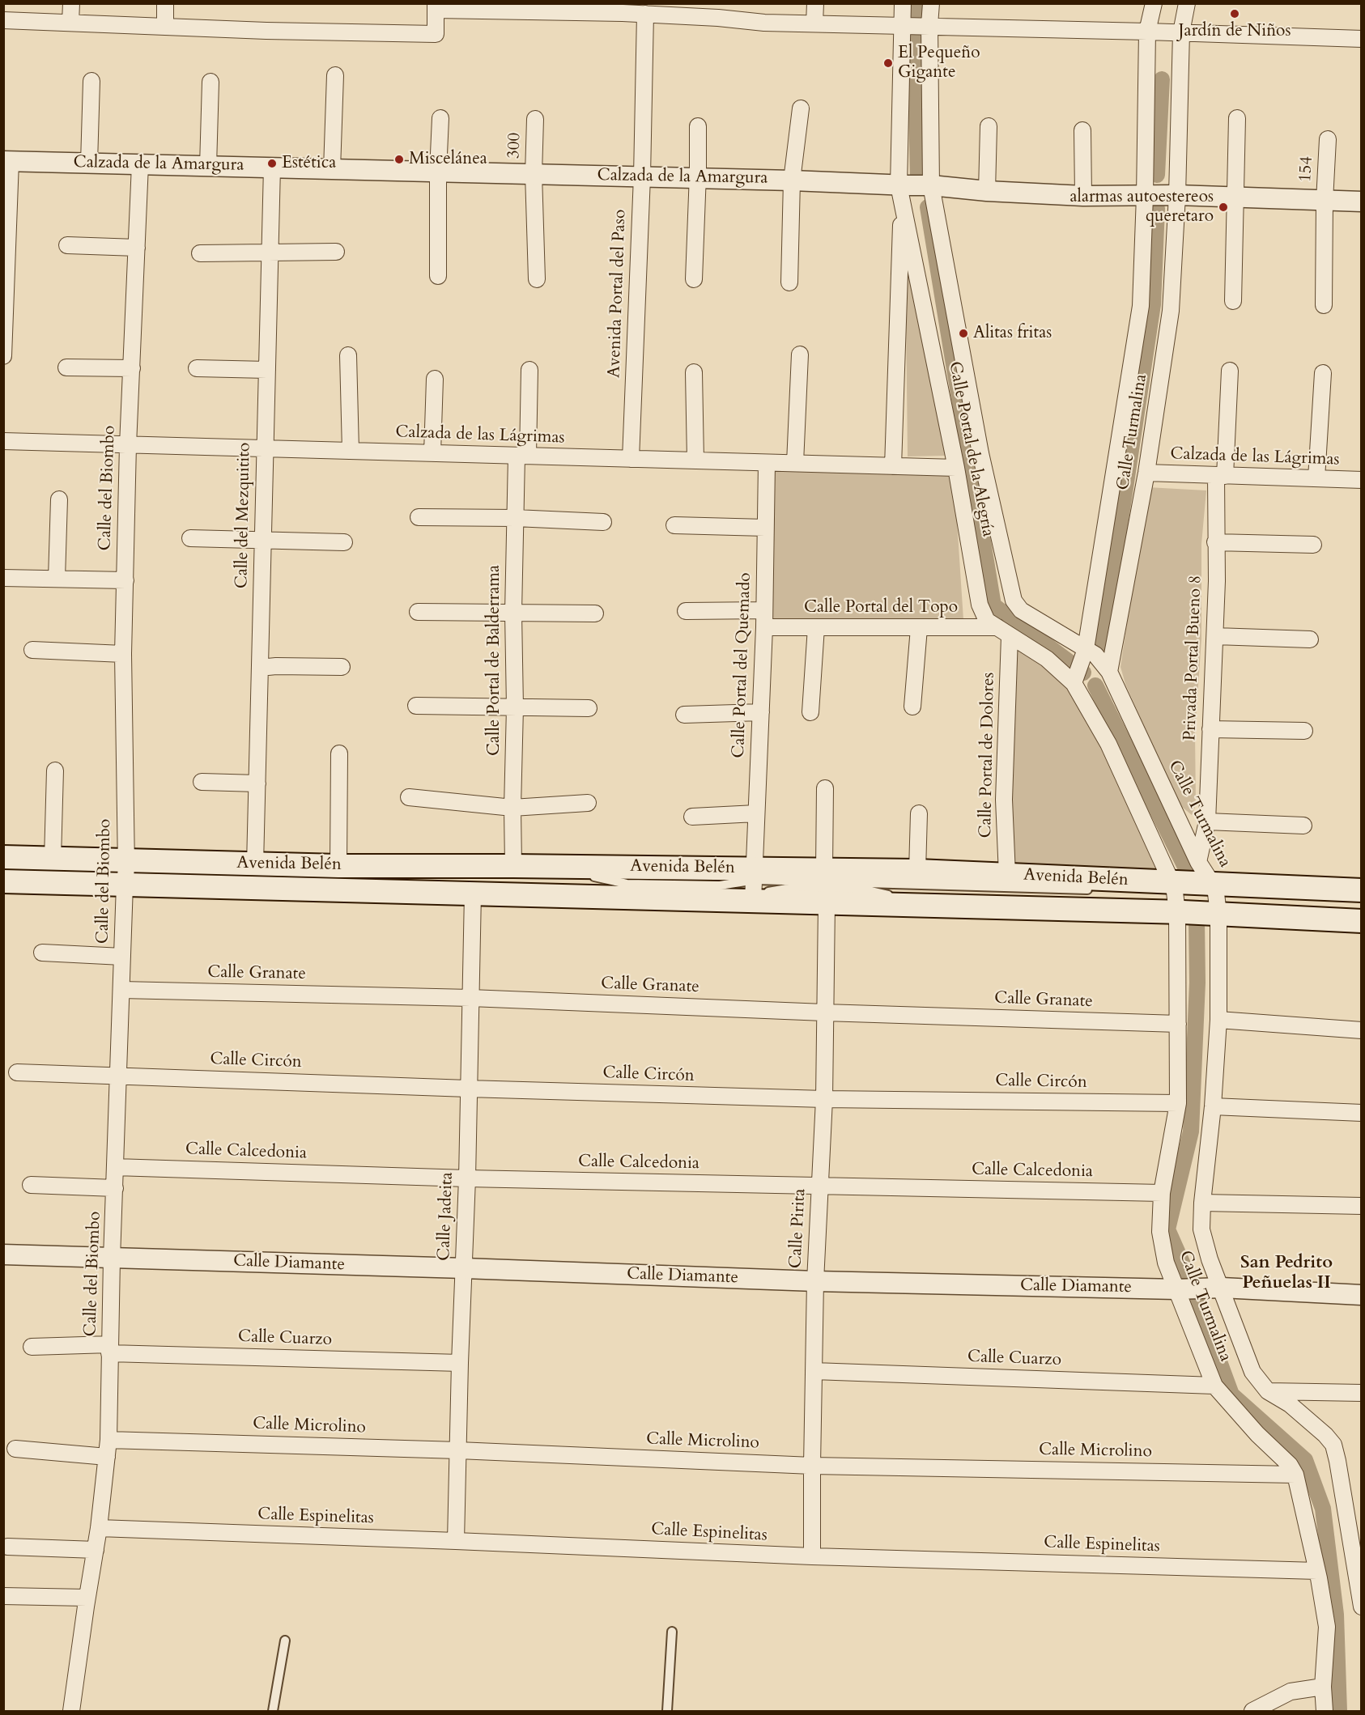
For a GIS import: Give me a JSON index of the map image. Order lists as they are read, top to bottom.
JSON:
{
  "streets": {
    "main road": ["Avenida Belén"],
    "street": [
      "300",
      "Calzada de la Amargura",
      "154",
      "Avenida Portal del Paso",
      "Calle Turmalina",
      "Calzada de las Lágrimas",
      "Calle Portal de la Alegría",
      "Calle del Biombo",
      "Calle del Mezquitito",
      "Calle Portal del Topo",
      "Privada Portal Bueno 8",
      "Calle Portal de Balderrama",
      "Calle Portal del Quemado",
      "Calle Portal de Dolores",
      "Calle Granate",
      "Calle Circón",
      "Calle Calcedonia",
      "Calle Jadeita",
      "Calle Pirita",
      "Calle Diamante",
      "Calle Cuarzo",
      "Calle Microlino",
      "Calle Espinelitas"
    ]
  },
  "crossings": [
    ["300", "Calzada de la Amargura"],
    ["Calzada de la Amargura", "154"],
    ["Calzada de la Amargura", "Avenida Portal del Paso"],
    ["Calzada de la Amargura", "Calle Turmalina"],
    ["Calzada de la Amargura", "Calle Portal de la Alegría"],
    ["Calzada de la Amargura", "Calle del Biombo"],
    ["Calzada de la Amargura", "Calle del Mezquitito"],
    ["Avenida Portal del Paso", "Calzada de las Lágrimas"],
    ["Calle Turmalina", "Calzada de las Lágrimas"],
    ["Calle Turmalina", "Calle Portal de la Alegría"],
    ["Calle Turmalina", "Privada Portal Bueno 8"],
    ["Calle Turmalina", "Avenida Belén"],
    ["Calle Turmalina", "Calle Granate"],
    ["Calle Turmalina", "Calle Circón"],
    ["Calle Turmalina", "Calle Calcedonia"],
    ["Calle Turmalina", "Calle Diamante"],
    ["Calle Turmalina", "Calle Cuarzo"],
    ["Calle Turmalina", "Calle Microlino"],
    ["Calle Turmalina", "Calle Espinelitas"],
    ["Calzada de las Lágrimas", "Calle Portal de la Alegría"],
    ["Calzada de las Lágrimas", "Calle del Biombo"],
    ["Calzada de las Lágrimas", "Calle del Mezquitito"],
    ["Calzada de las Lágrimas", "Privada Portal Bueno 8"],
    ["Calzada de las Lágrimas", "Calle Portal de Balderrama"],
    ["Calzada de las Lágrimas", "Calle Portal del Quemado"],
    ["Calle Portal de la Alegría", "Calle Portal del Topo"],
    ["Calle Portal de la Alegría", "Calle Portal de Dolores"],
    ["Calle del Biombo", "Avenida Belén"],
    ["Calle del Biombo", "Calle Granate"],
    ["Calle del Biombo", "Calle Circón"],
    ["Calle del Biombo", "Calle Calcedonia"],
    ["Calle del Biombo", "Calle Diamante"],
    ["Calle del Biombo", "Calle Cuarzo"],
    ["Calle del Biombo", "Calle Microlino"],
    ["Calle del Biombo", "Calle Espinelitas"],
    ["Calle del Mezquitito", "Avenida Belén"],
    ["Calle Portal del Topo", "Calle Portal del Quemado"],
    ["Calle Portal del Topo", "Calle Portal de Dolores"],
    ["Calle Portal de Balderrama", "Avenida Belén"],
    ["Calle Portal del Quemado", "Avenida Belén"],
    ["Calle Portal de Dolores", "Avenida Belén"],
    ["Avenida Belén", "Calle Jadeita"],
    ["Avenida Belén", "Calle Pirita"],
    ["Calle Granate", "Calle Jadeita"],
    ["Calle Granate", "Calle Pirita"],
    ["Calle Circón", "Calle Jadeita"],
    ["Calle Circón", "Calle Pirita"],
    ["Calle Calcedonia", "Calle Jadeita"],
    ["Calle Calcedonia", "Calle Pirita"],
    ["Calle Jadeita", "Calle Diamante"],
    ["Calle Jadeita", "Calle Cuarzo"],
    ["Calle Jadeita", "Calle Microlino"],
    ["Calle Jadeita", "Calle Espinelitas"],
    ["Calle Pirita", "Calle Diamante"],
    ["Calle Pirita", "Calle Cuarzo"],
    ["Calle Pirita", "Calle Microlino"],
    ["Calle Pirita", "Calle Espinelitas"]
  ],
  "districts": ["San Pedrito Peñuelas II"],
  "places": [
    "Jardín de Niños",
    "El Pequeño Gigante",
    "Miscelánea",
    "Estética",
    "alarmas autoestereos queretaro",
    "Alitas fritas"
  ]
}
